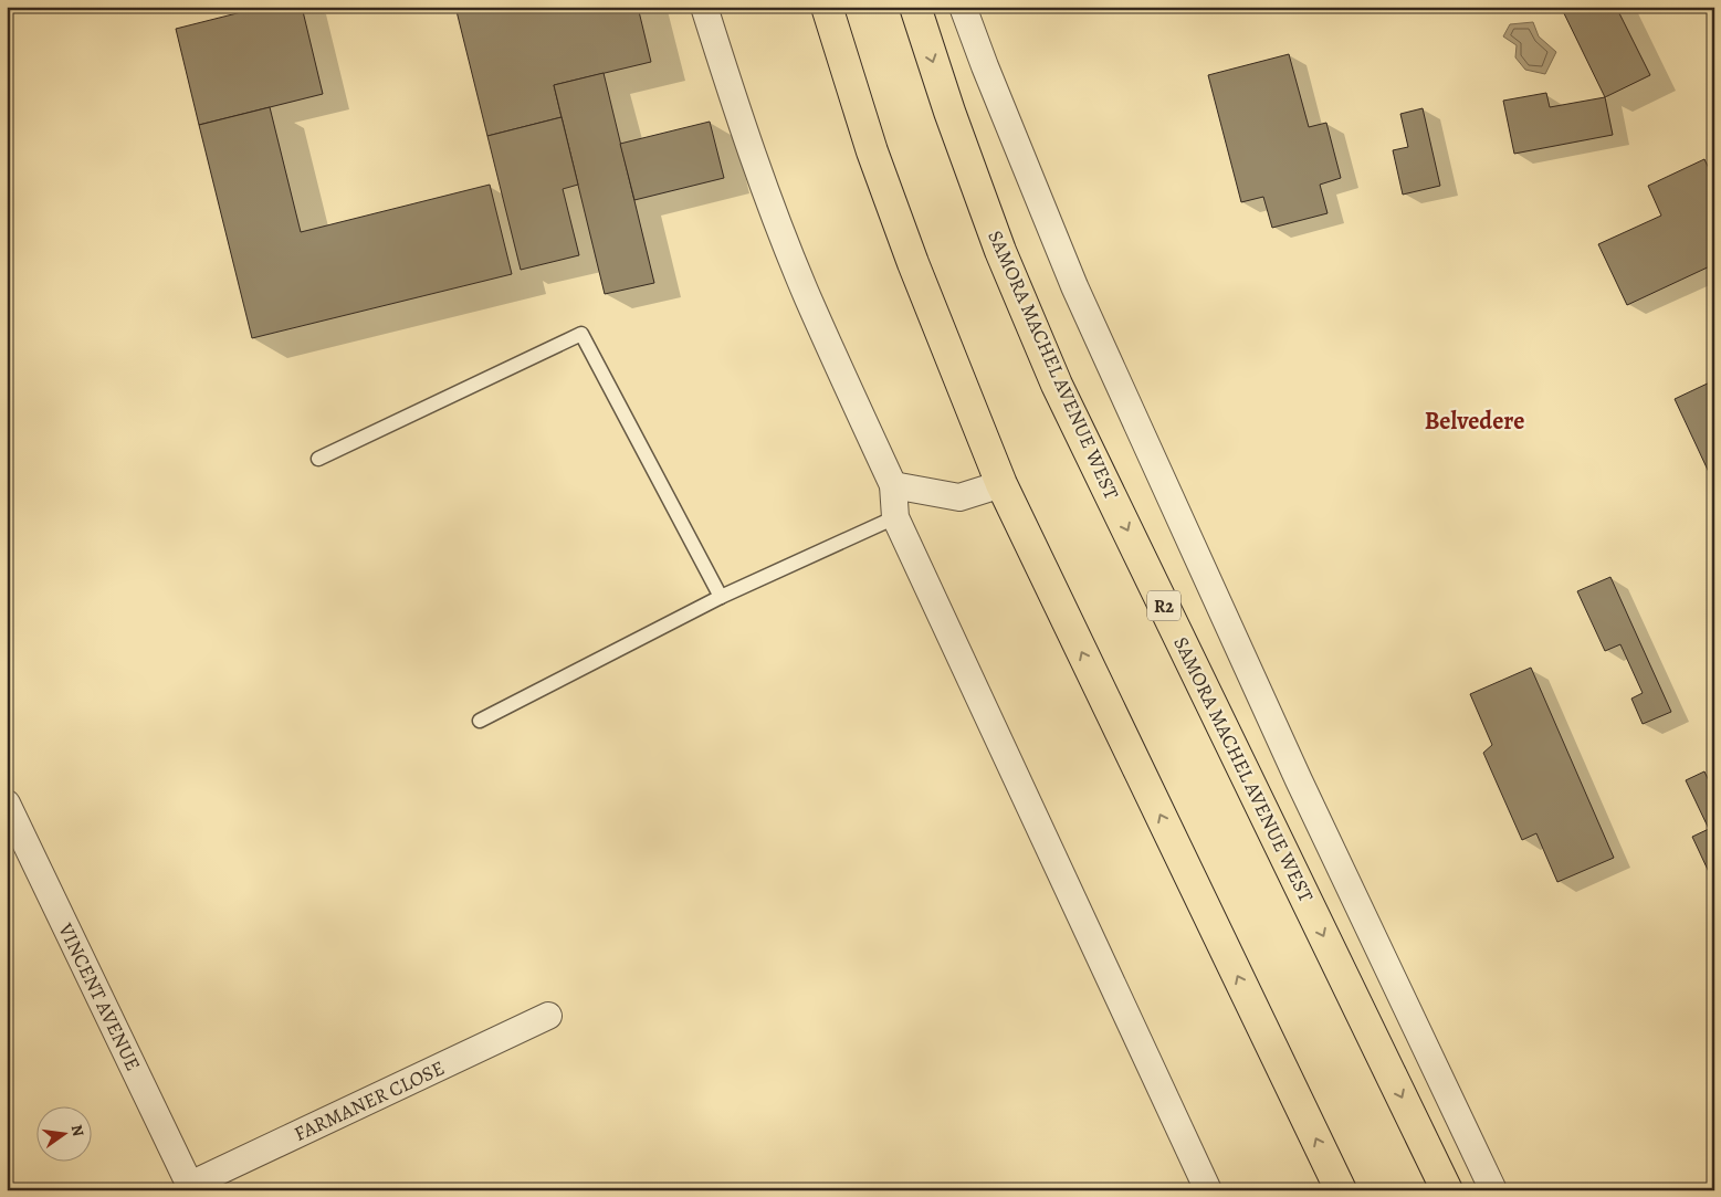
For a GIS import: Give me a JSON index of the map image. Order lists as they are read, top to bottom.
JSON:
{
  "streets": {
    "highway": ["SAMORA MACHEL AVENUE WEST", "R2"],
    "street": ["VINCENT AVENUE", "FARMANER CLOSE"]
  },
  "crossings": [
    ["VINCENT AVENUE", "FARMANER CLOSE"]
  ],
  "districts": ["Belvedere"],
  "north": "right"
}
